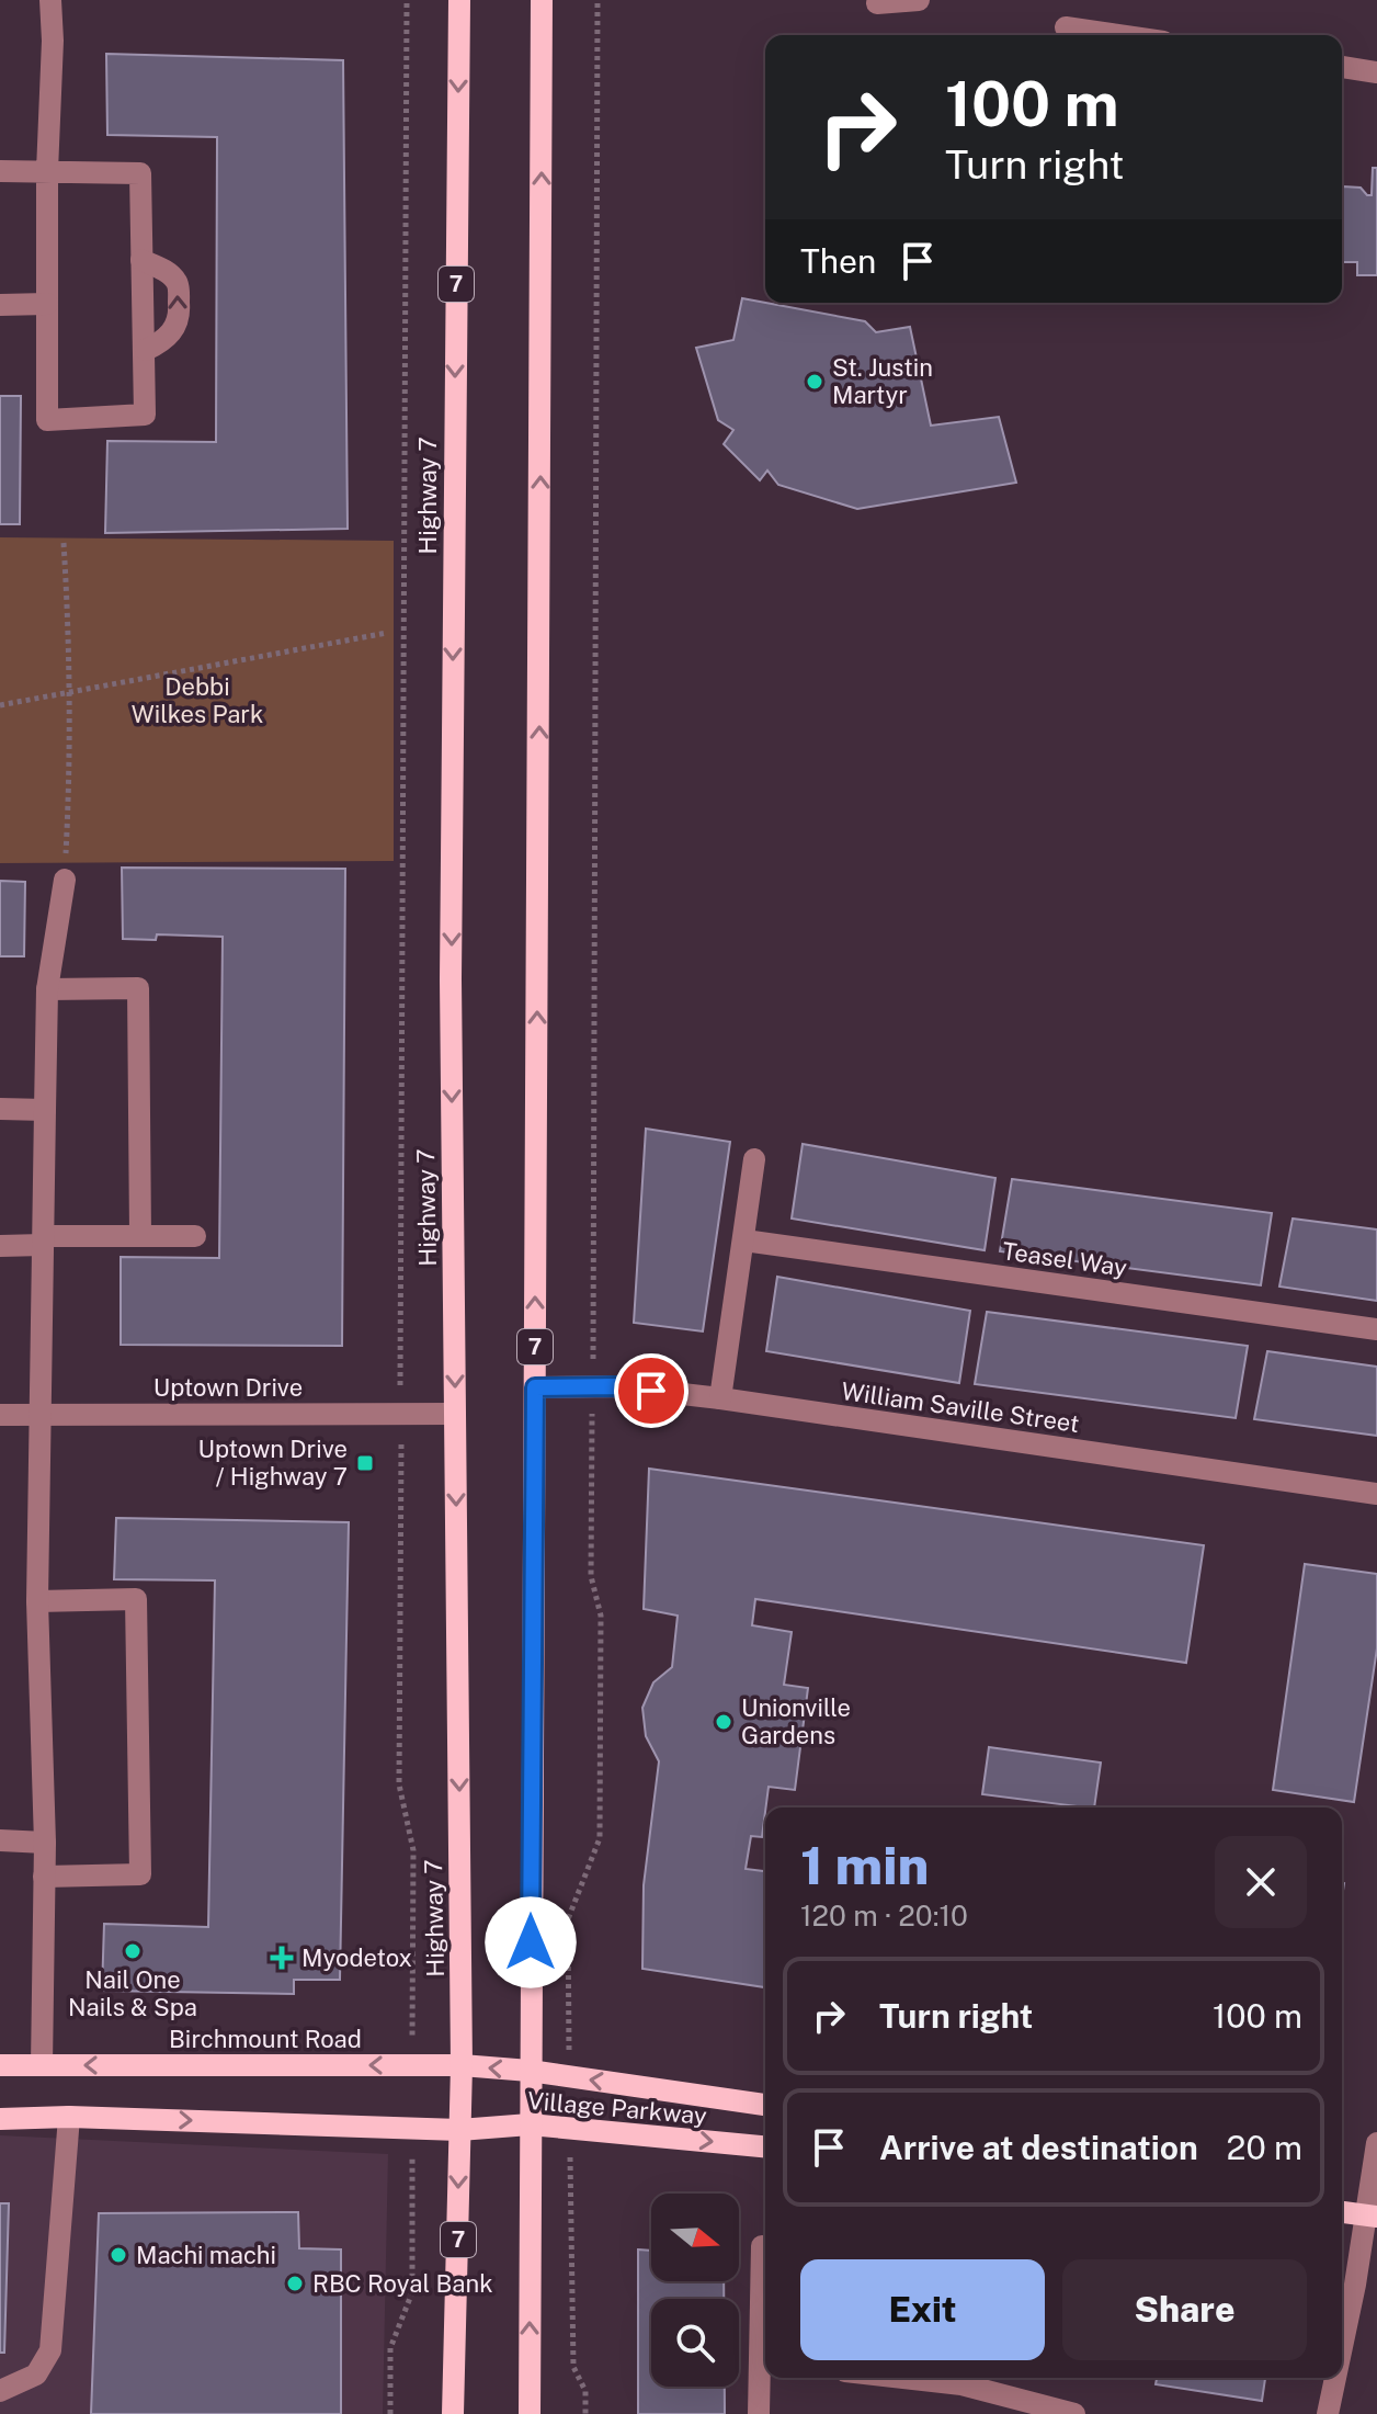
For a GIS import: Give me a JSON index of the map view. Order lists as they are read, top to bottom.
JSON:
{
  "streets": {
    "main road": [
      "7",
      "Highway 7",
      "Birchmount Road",
      "Village Parkway"
    ],
    "street": ["Teasel Way", "Uptown Drive", "William Saville Street"]
  },
  "crossings": [
    ["7", "William Saville Street"],
    ["7", "Birchmount Road"],
    ["7", "Village Parkway"],
    ["Highway 7", "Uptown Drive"],
    ["Highway 7", "Birchmount Road"],
    ["Highway 7", "Village Parkway"],
    ["Birchmount Road", "Village Parkway"]
  ],
  "parks": ["Debbi Wilkes Park"],
  "places": {
    "other": [
      "St. Justin Martyr",
      "Unionville Gardens",
      "Nail One Nails & Spa",
      "Machi machi",
      "RBC Royal Bank"
    ],
    "transit": ["Uptown Drive / Highway 7"],
    "health": ["Myodetox"]
  },
  "north": "right",
  "page": {
    "turn": ["100 m", "Turn right"],
    "then": "Then",
    "heading": ["1 min", "120 m · 20:10"],
    "list": [
      {
        "name": "Turn right",
        "value": "100 m"
      },
      {
        "name": "Arrive at destination",
        "value": "20 m"
      }
    ],
    "buttons": ["Exit", "Share"]
  }
}
